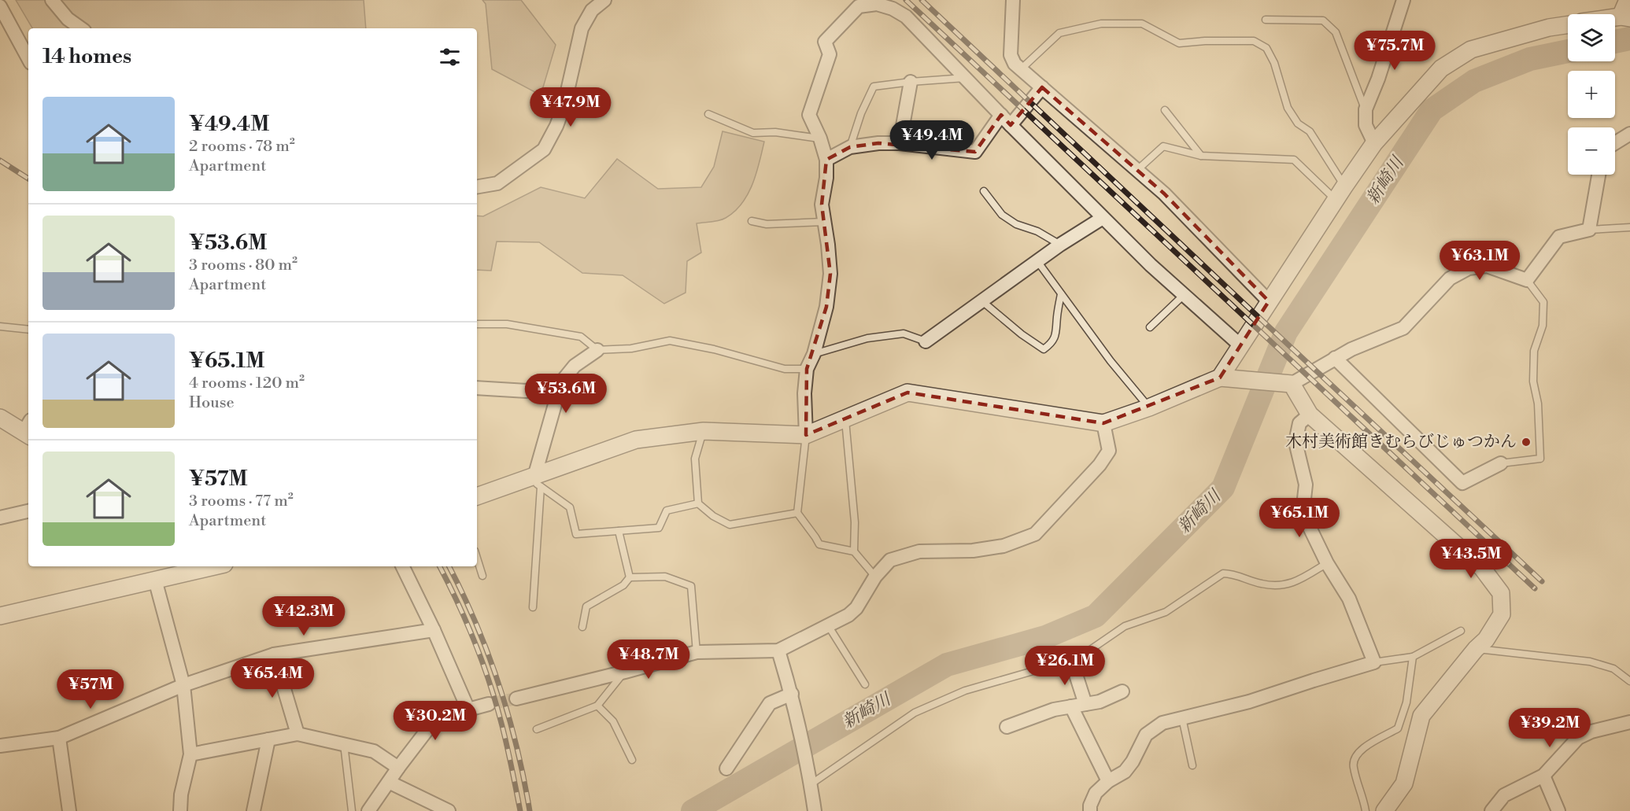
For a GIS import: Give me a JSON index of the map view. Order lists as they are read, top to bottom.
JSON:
{
  "water": ["新崎川"],
  "places": ["木村美術館きむらびじゅつかん"],
  "page": {
    "map_buttons": ["+", "−"],
    "heading": "14 homes",
    "price": [
      "¥75.7M",
      "¥47.9M",
      "¥49.4M",
      "¥63.1M",
      "¥53.6M",
      "¥65.1M",
      "¥43.5M",
      "¥42.3M",
      "¥48.7M",
      "¥26.1M",
      "¥65.4M",
      "¥57M",
      "¥30.2M",
      "¥39.2M"
    ],
    "list": [
      {
        "name": "¥49.4M",
        "note": "2 rooms · 78 m² · Apartment"
      },
      {
        "name": "¥53.6M",
        "note": "3 rooms · 80 m² · Apartment"
      },
      {
        "name": "¥65.1M",
        "note": "4 rooms · 120 m² · House"
      },
      {
        "name": "¥57M",
        "note": "3 rooms · 77 m² · Apartment"
      }
    ]
  }
}
